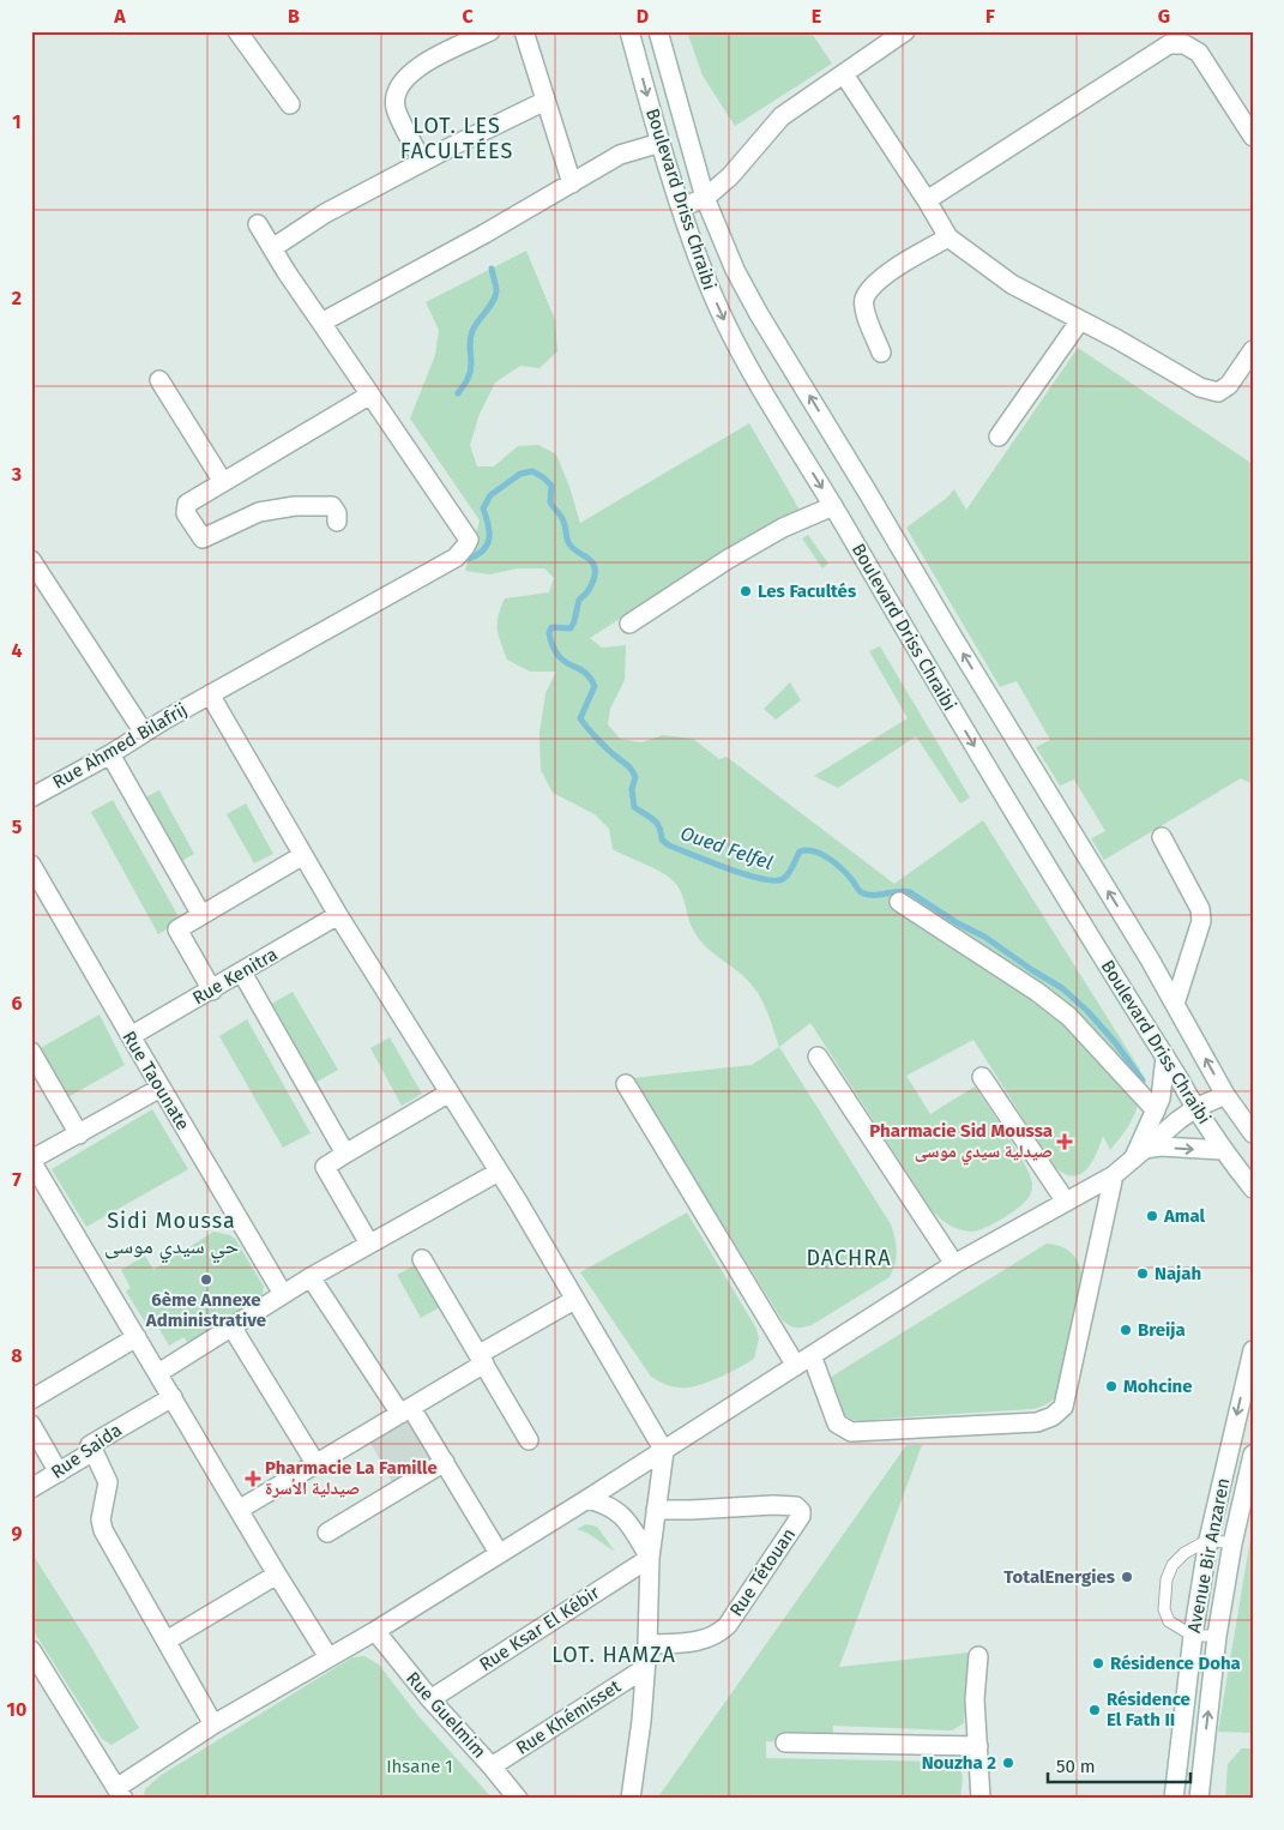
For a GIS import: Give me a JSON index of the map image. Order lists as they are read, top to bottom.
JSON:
{
  "streets": {
    "street": [
      "Boulevard Driss Chraibi",
      "Rue Ahmed Bilafrij",
      "Rue Kenitra",
      "Rue Taounate",
      "Rue Saida",
      "Avenue Bir Anzaren",
      "Rue Tétouan",
      "Rue Ksar El Kébir",
      "Rue Guelmim",
      "Rue Khémisset"
    ]
  },
  "crossings": [
    ["Rue Kenitra", "Rue Taounate"],
    ["Rue Ksar El Kébir", "Rue Guelmim"],
    ["Rue Guelmim", "Rue Khémisset"]
  ],
  "districts": [
    "LOT. LES FACULTÉES",
    "Sidi Moussa حي سيدي موسى",
    "DACHRA",
    "LOT. HAMZA"
  ],
  "water": ["Oued Felfel"],
  "parks": ["Ihsane 1"],
  "places": {
    "other": [
      "Les Facultés",
      "Amal",
      "Najah",
      "6ème Annexe Administrative",
      "Breija",
      "Mohcine",
      "TotalEnergies",
      "Résidence Doha",
      "Résidence El Fath II",
      "Nouzha 2"
    ],
    "health": ["Pharmacie Sid Moussa صيدلية سيدي موسى", "Pharmacie La Famille صيدلية الأسرة"]
  },
  "scale_bar": "50 m",
  "grid": {
    "columns": [
      "A",
      "B",
      "C",
      "D",
      "E",
      "F",
      "G"
    ],
    "rows": [
      "1",
      "2",
      "3",
      "4",
      "5",
      "6",
      "7",
      "8",
      "9",
      "10"
    ]
  }
}
